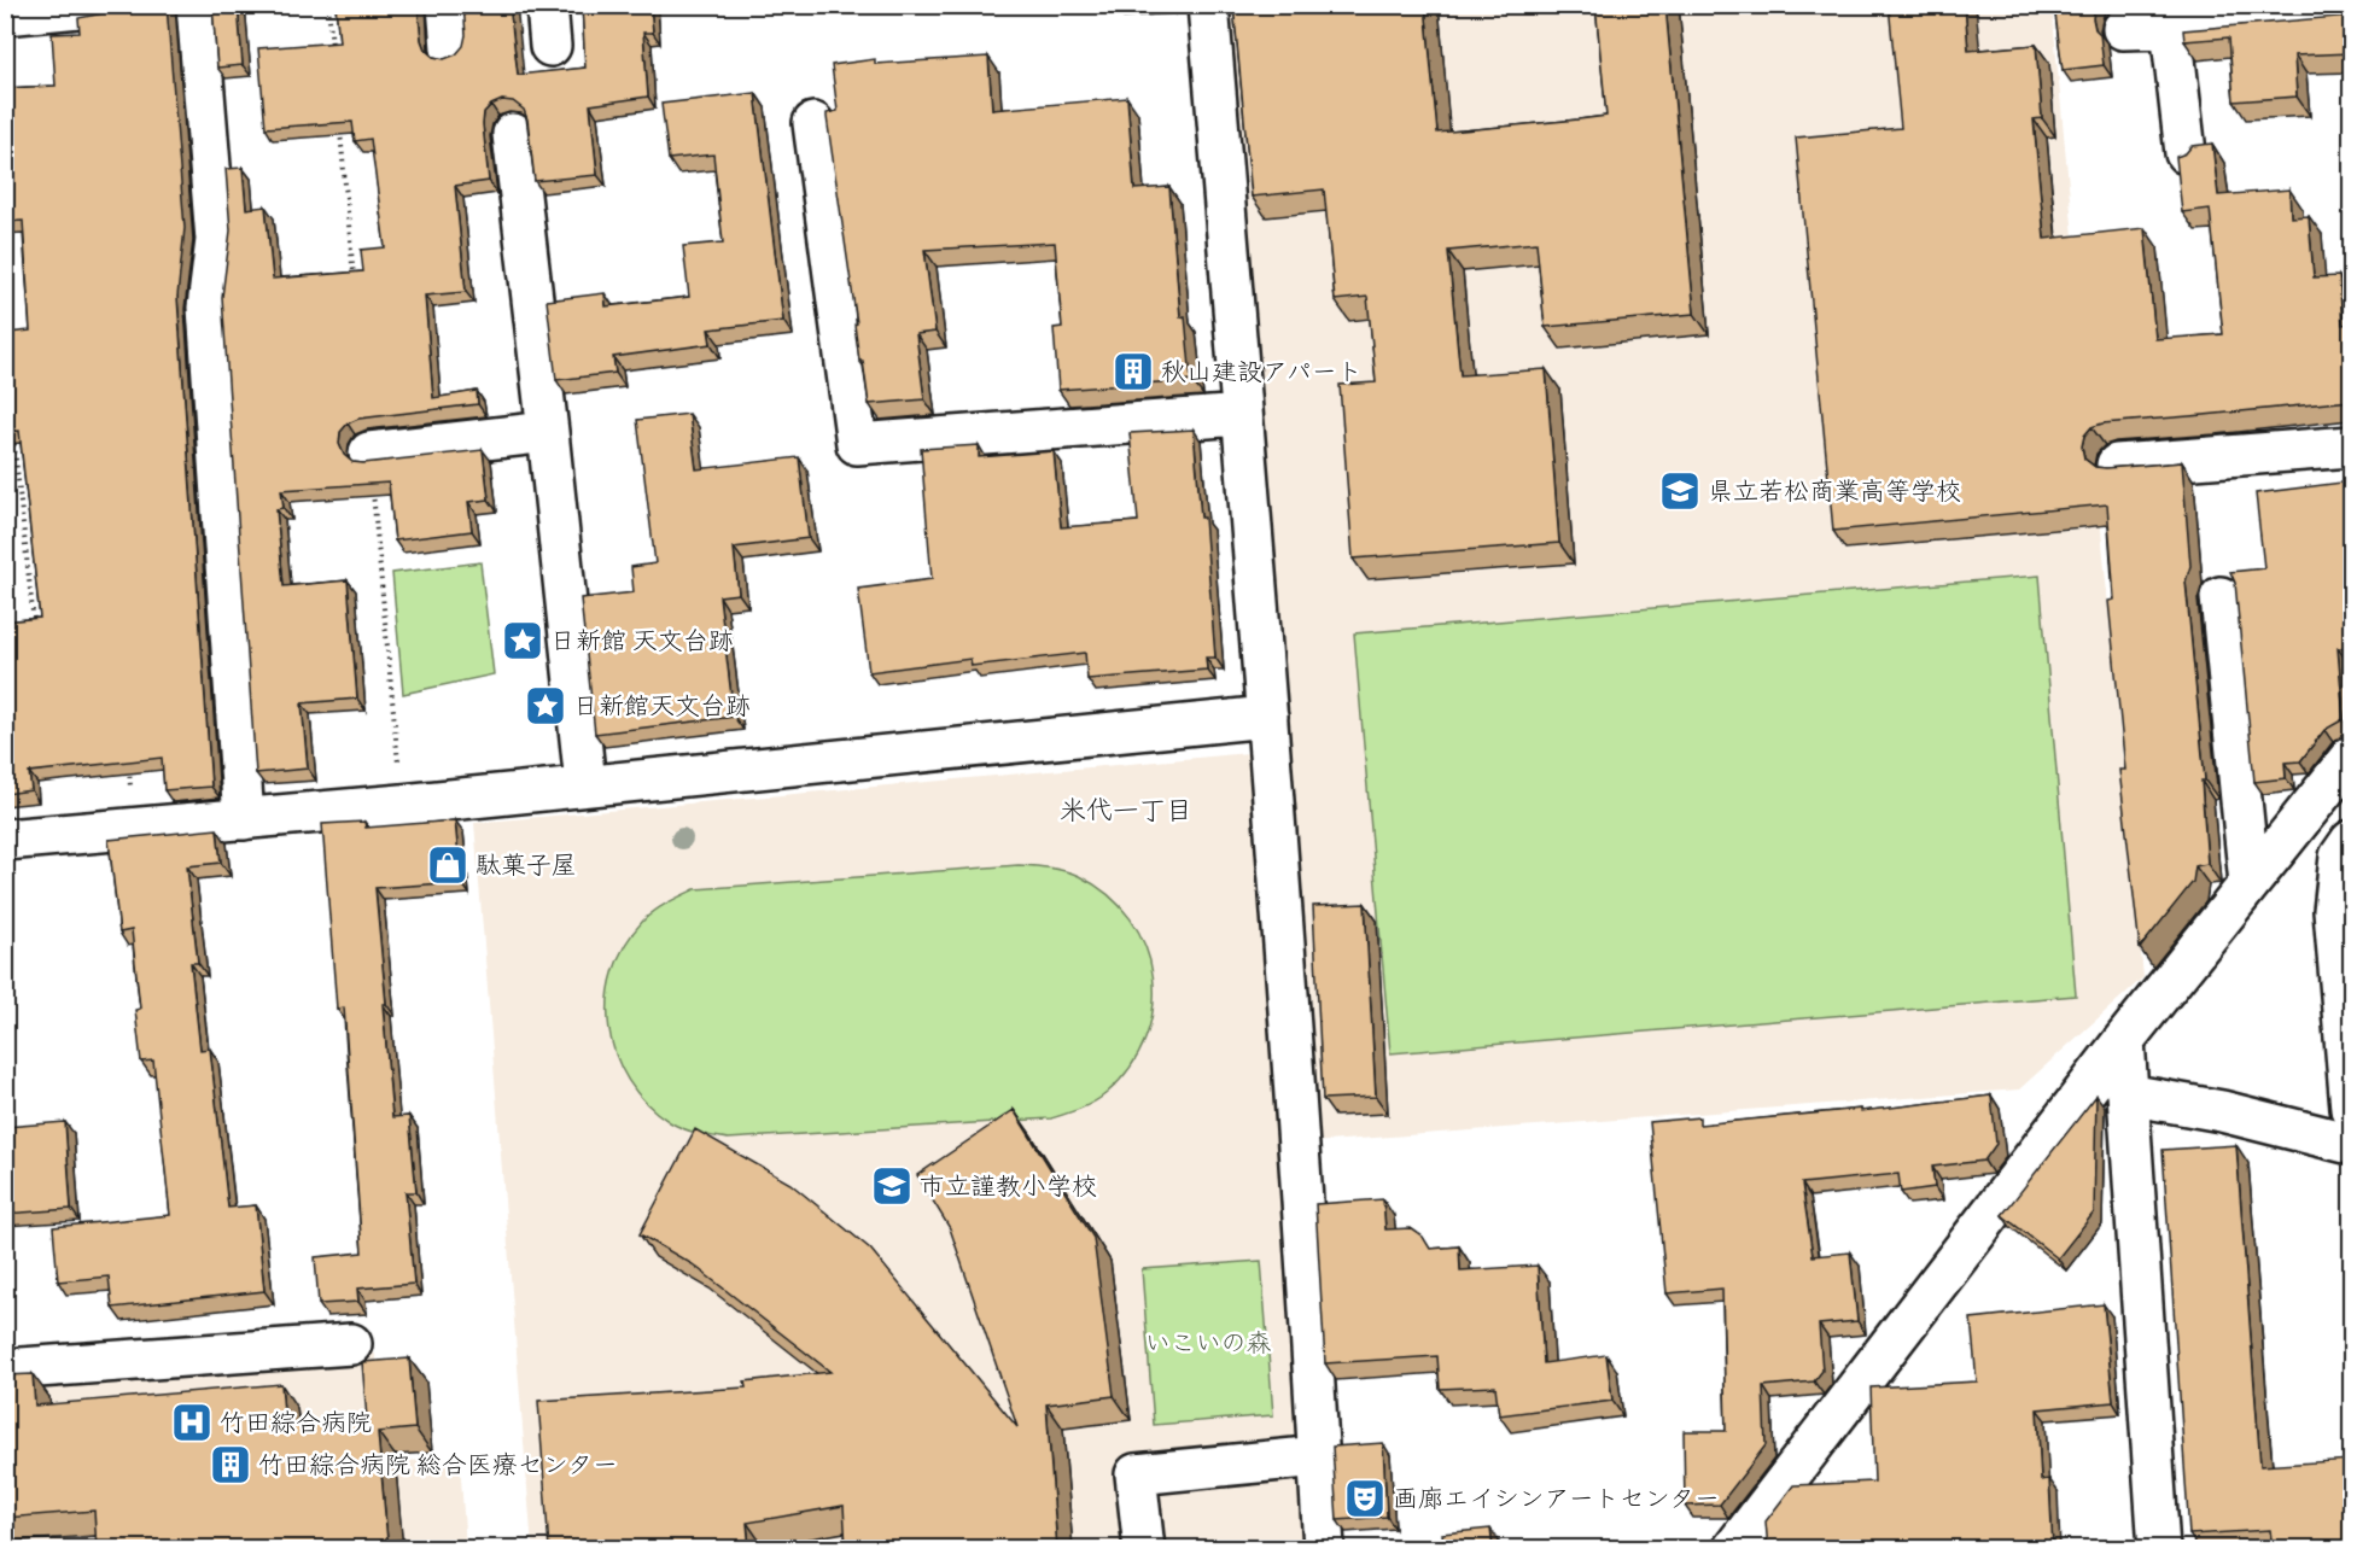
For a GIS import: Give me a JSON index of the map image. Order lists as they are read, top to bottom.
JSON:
{
  "districts": ["米代一丁目"],
  "parks": ["いこいの森"],
  "places": {
    "building": ["秋山建設アパート", "竹田綜合病院 総合医療センター"],
    "school or university": ["県立若松商業高等学校", "市立謹教小学校"],
    "place": ["日新館 天文台跡", "日新館天文台跡"],
    "shop": ["駄菓子屋"],
    "hospital": ["竹田綜合病院"],
    "theatre": ["画廊エイシンアートセンター"]
  }
}
